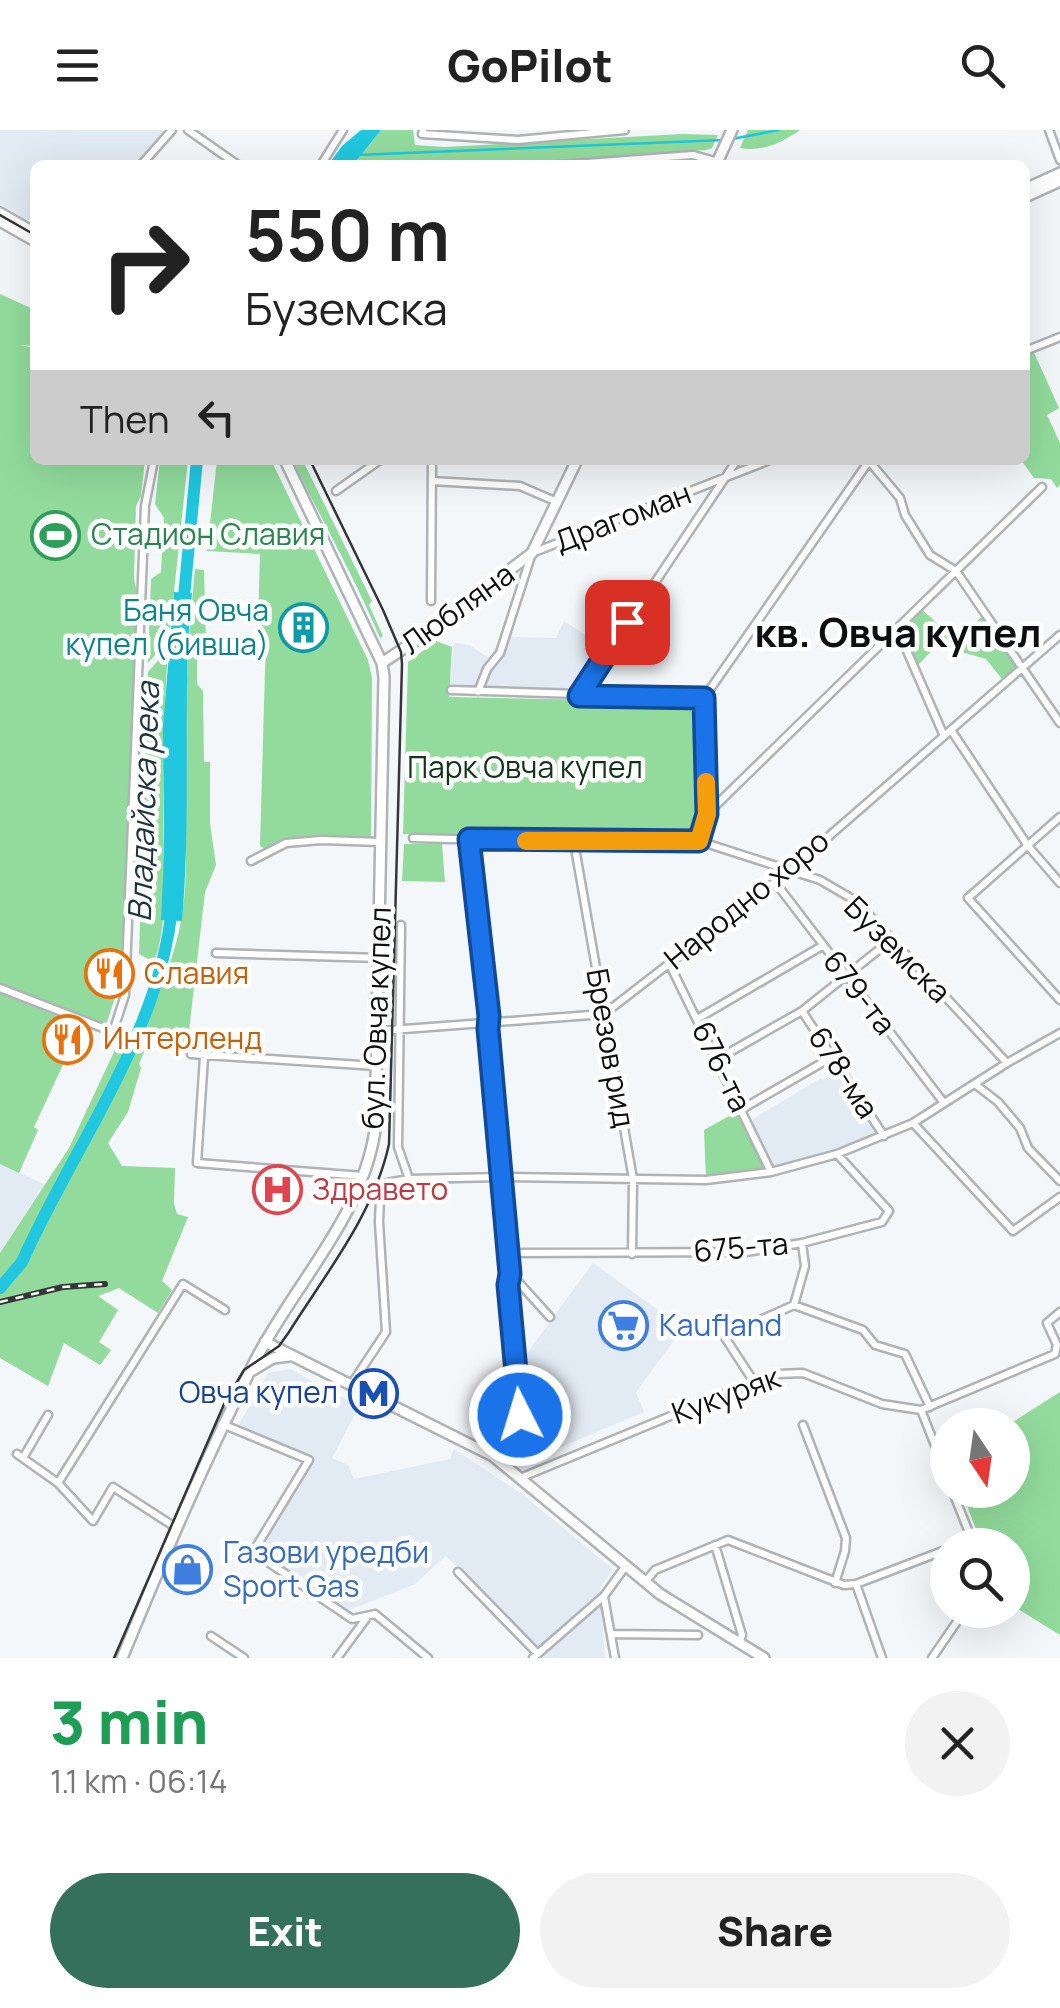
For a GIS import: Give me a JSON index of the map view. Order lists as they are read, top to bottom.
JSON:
{
  "streets": {
    "main road": ["Любляна", "бул. Овча купел"],
    "street": [
      "Драгоман",
      "Народно хоро",
      "Буземска",
      "679-та",
      "Брезов рид",
      "676-та",
      "678-ма",
      "675-та",
      "Кукуряк"
    ]
  },
  "crossings": [
    ["Драгоман", "Любляна"],
    ["Любляна", "бул. Овча купел"],
    ["Народно хоро", "Буземска"],
    ["Народно хоро", "679-та"],
    ["Народно хоро", "Брезов рид"],
    ["Народно хоро", "676-та"],
    ["Буземска", "Брезов рид"],
    ["Брезов рид", "675-та"]
  ],
  "districts": ["кв. Овча купел"],
  "water": ["Владайска река"],
  "parks": ["Парк Овча купел"],
  "places": {
    "sports": ["Стадион Славия"],
    "building": ["Баня Овча купел (бивша)"],
    "restaurant": ["Славия", "Интерленд"],
    "hospital": ["Здравето"],
    "supermarket": ["Kaufland"],
    "metro station": ["Овча купел"],
    "shop": ["Газови уредби Sport Gas"]
  },
  "north": "bottom",
  "page": {
    "header": "GoPilot",
    "turn": ["550 m", "Буземска"],
    "then": "Then",
    "heading": ["3 min", "1.1 km · 06:14"],
    "buttons": ["Exit", "Share"]
  }
}
